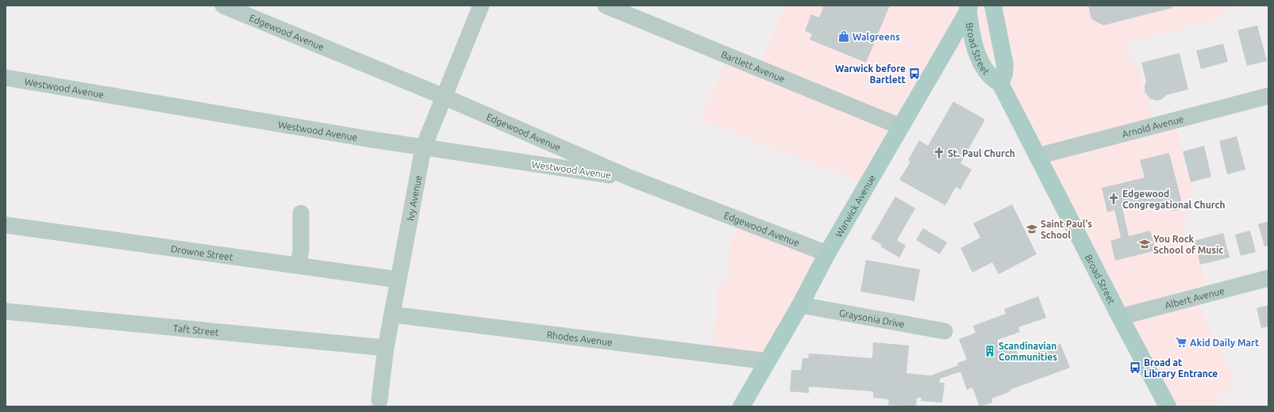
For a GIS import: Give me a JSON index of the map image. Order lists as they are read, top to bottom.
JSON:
{
  "streets": {
    "main road": ["Broad Street", "Warwick Avenue"],
    "street": [
      "Edgewood Avenue",
      "Bartlett Avenue",
      "Westwood Avenue",
      "Arnold Avenue",
      "Ivy Avenue",
      "Drowne Street",
      "Albert Avenue",
      "Graysonia Drive",
      "Taft Street",
      "Rhodes Avenue"
    ]
  },
  "crossings": [
    ["Edgewood Avenue", "Westwood Avenue"],
    ["Edgewood Avenue", "Ivy Avenue"],
    ["Edgewood Avenue", "Warwick Avenue"],
    ["Broad Street", "Arnold Avenue"],
    ["Broad Street", "Warwick Avenue"],
    ["Broad Street", "Albert Avenue"],
    ["Bartlett Avenue", "Warwick Avenue"],
    ["Westwood Avenue", "Ivy Avenue"],
    ["Ivy Avenue", "Drowne Street"],
    ["Ivy Avenue", "Taft Street"],
    ["Ivy Avenue", "Rhodes Avenue"],
    ["Warwick Avenue", "Graysonia Drive"],
    ["Warwick Avenue", "Rhodes Avenue"]
  ],
  "places": {
    "shop": ["Walgreens"],
    "bus stop": ["Warwick before Bartlett", "Broad at Library Entrance"],
    "church": ["St. Paul Church", "Edgewood Congregational Church"],
    "school or university": ["Saint Paul's School", "You Rock School of Music"],
    "supermarket": ["Akid Daily Mart"],
    "building": ["Scandinavian Communities"]
  }
}
